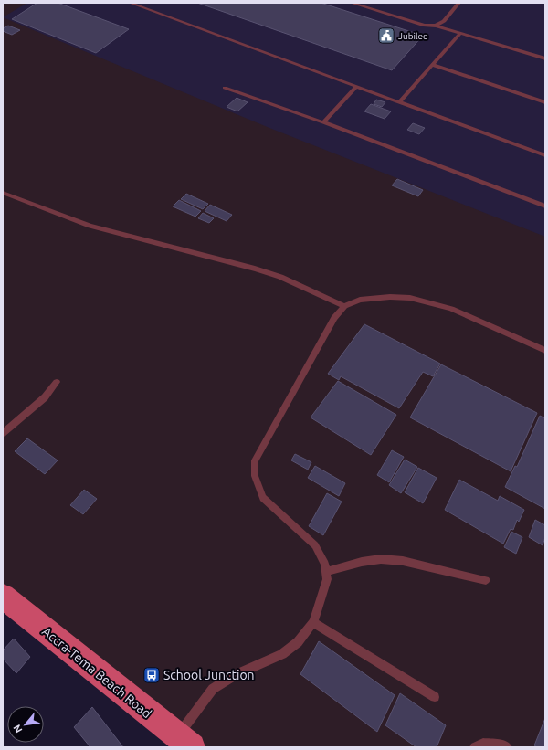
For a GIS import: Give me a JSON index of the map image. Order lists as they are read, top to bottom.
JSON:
{
  "streets": {
    "main road": ["Accra-Tema Beach Road"]
  },
  "places": {
    "public building": ["Jubilee"],
    "bus stop": ["School Junction"]
  },
  "north": "bottom left"
}
